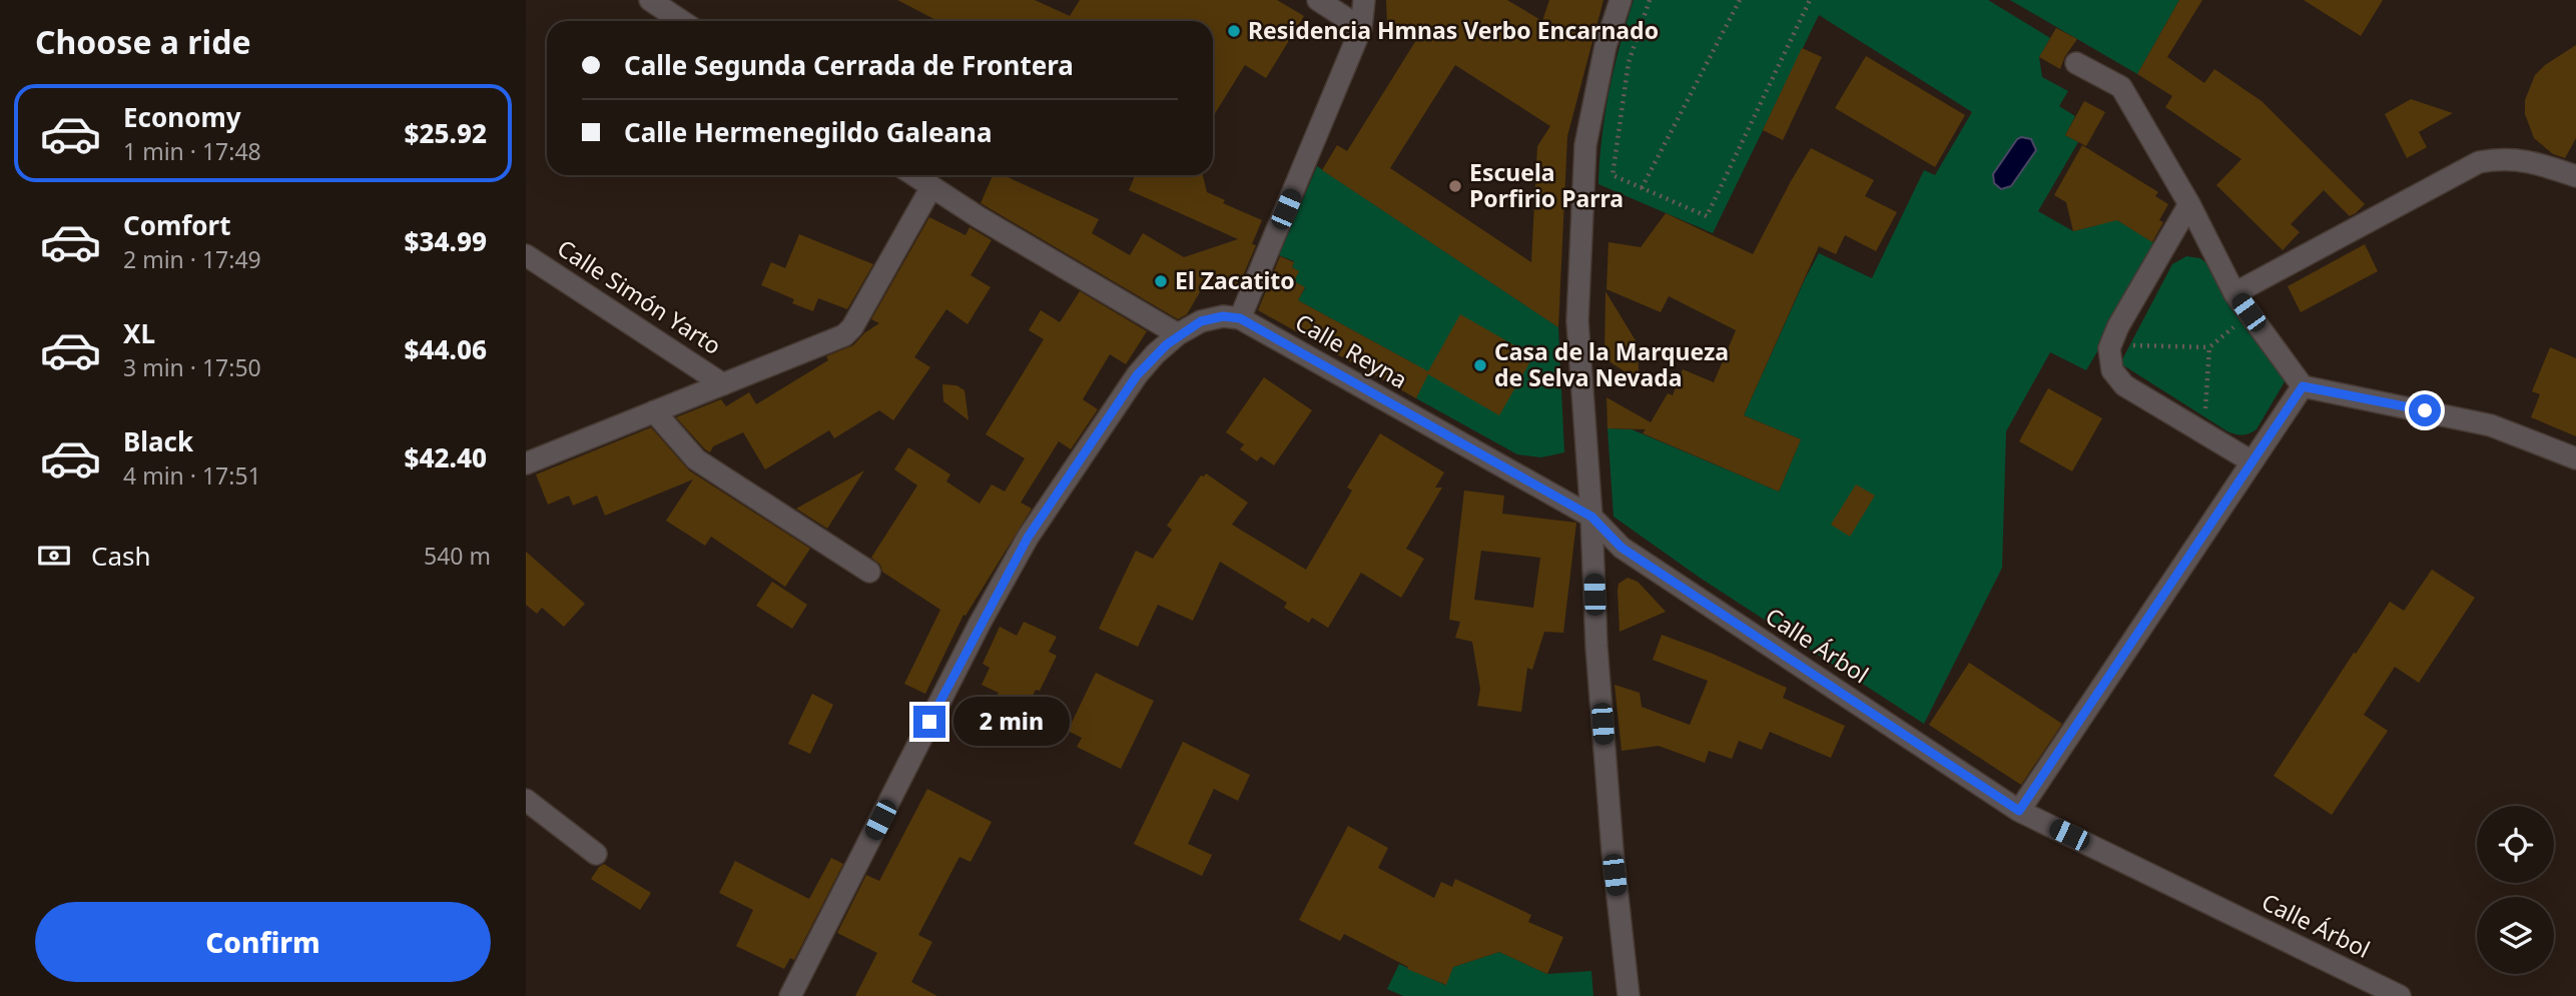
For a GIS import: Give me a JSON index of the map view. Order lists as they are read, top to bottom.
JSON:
{
  "streets": {
    "street": ["Calle Simón Yarto", "Calle Reyna", "Calle Árbol"]
  },
  "crossings": [
    ["Calle Reyna", "Calle Árbol"]
  ],
  "places": [
    "Residencia Hmnas Verbo Encarnado",
    "Escuela Porfirio Parra",
    "El Zacatito",
    "Casa de la Marqueza de Selva Nevada"
  ],
  "page": {
    "heading": "Choose a ride",
    "banner": ["Calle Segunda Cerrada de Frontera", "Calle Hermenegildo Galeana"],
    "list": [
      {
        "name": "Economy",
        "note": "1 min · 17:48",
        "value": "$25.92"
      },
      {
        "name": "Comfort",
        "note": "2 min · 17:49",
        "value": "$34.99"
      },
      {
        "name": "XL",
        "note": "3 min · 17:50",
        "value": "$44.06"
      },
      {
        "name": "Black",
        "note": "4 min · 17:51",
        "value": "$42.40"
      }
    ],
    "pay": ["Cash", "540 m"],
    "bubble": "2 min",
    "buttons": "Confirm"
  }
}
